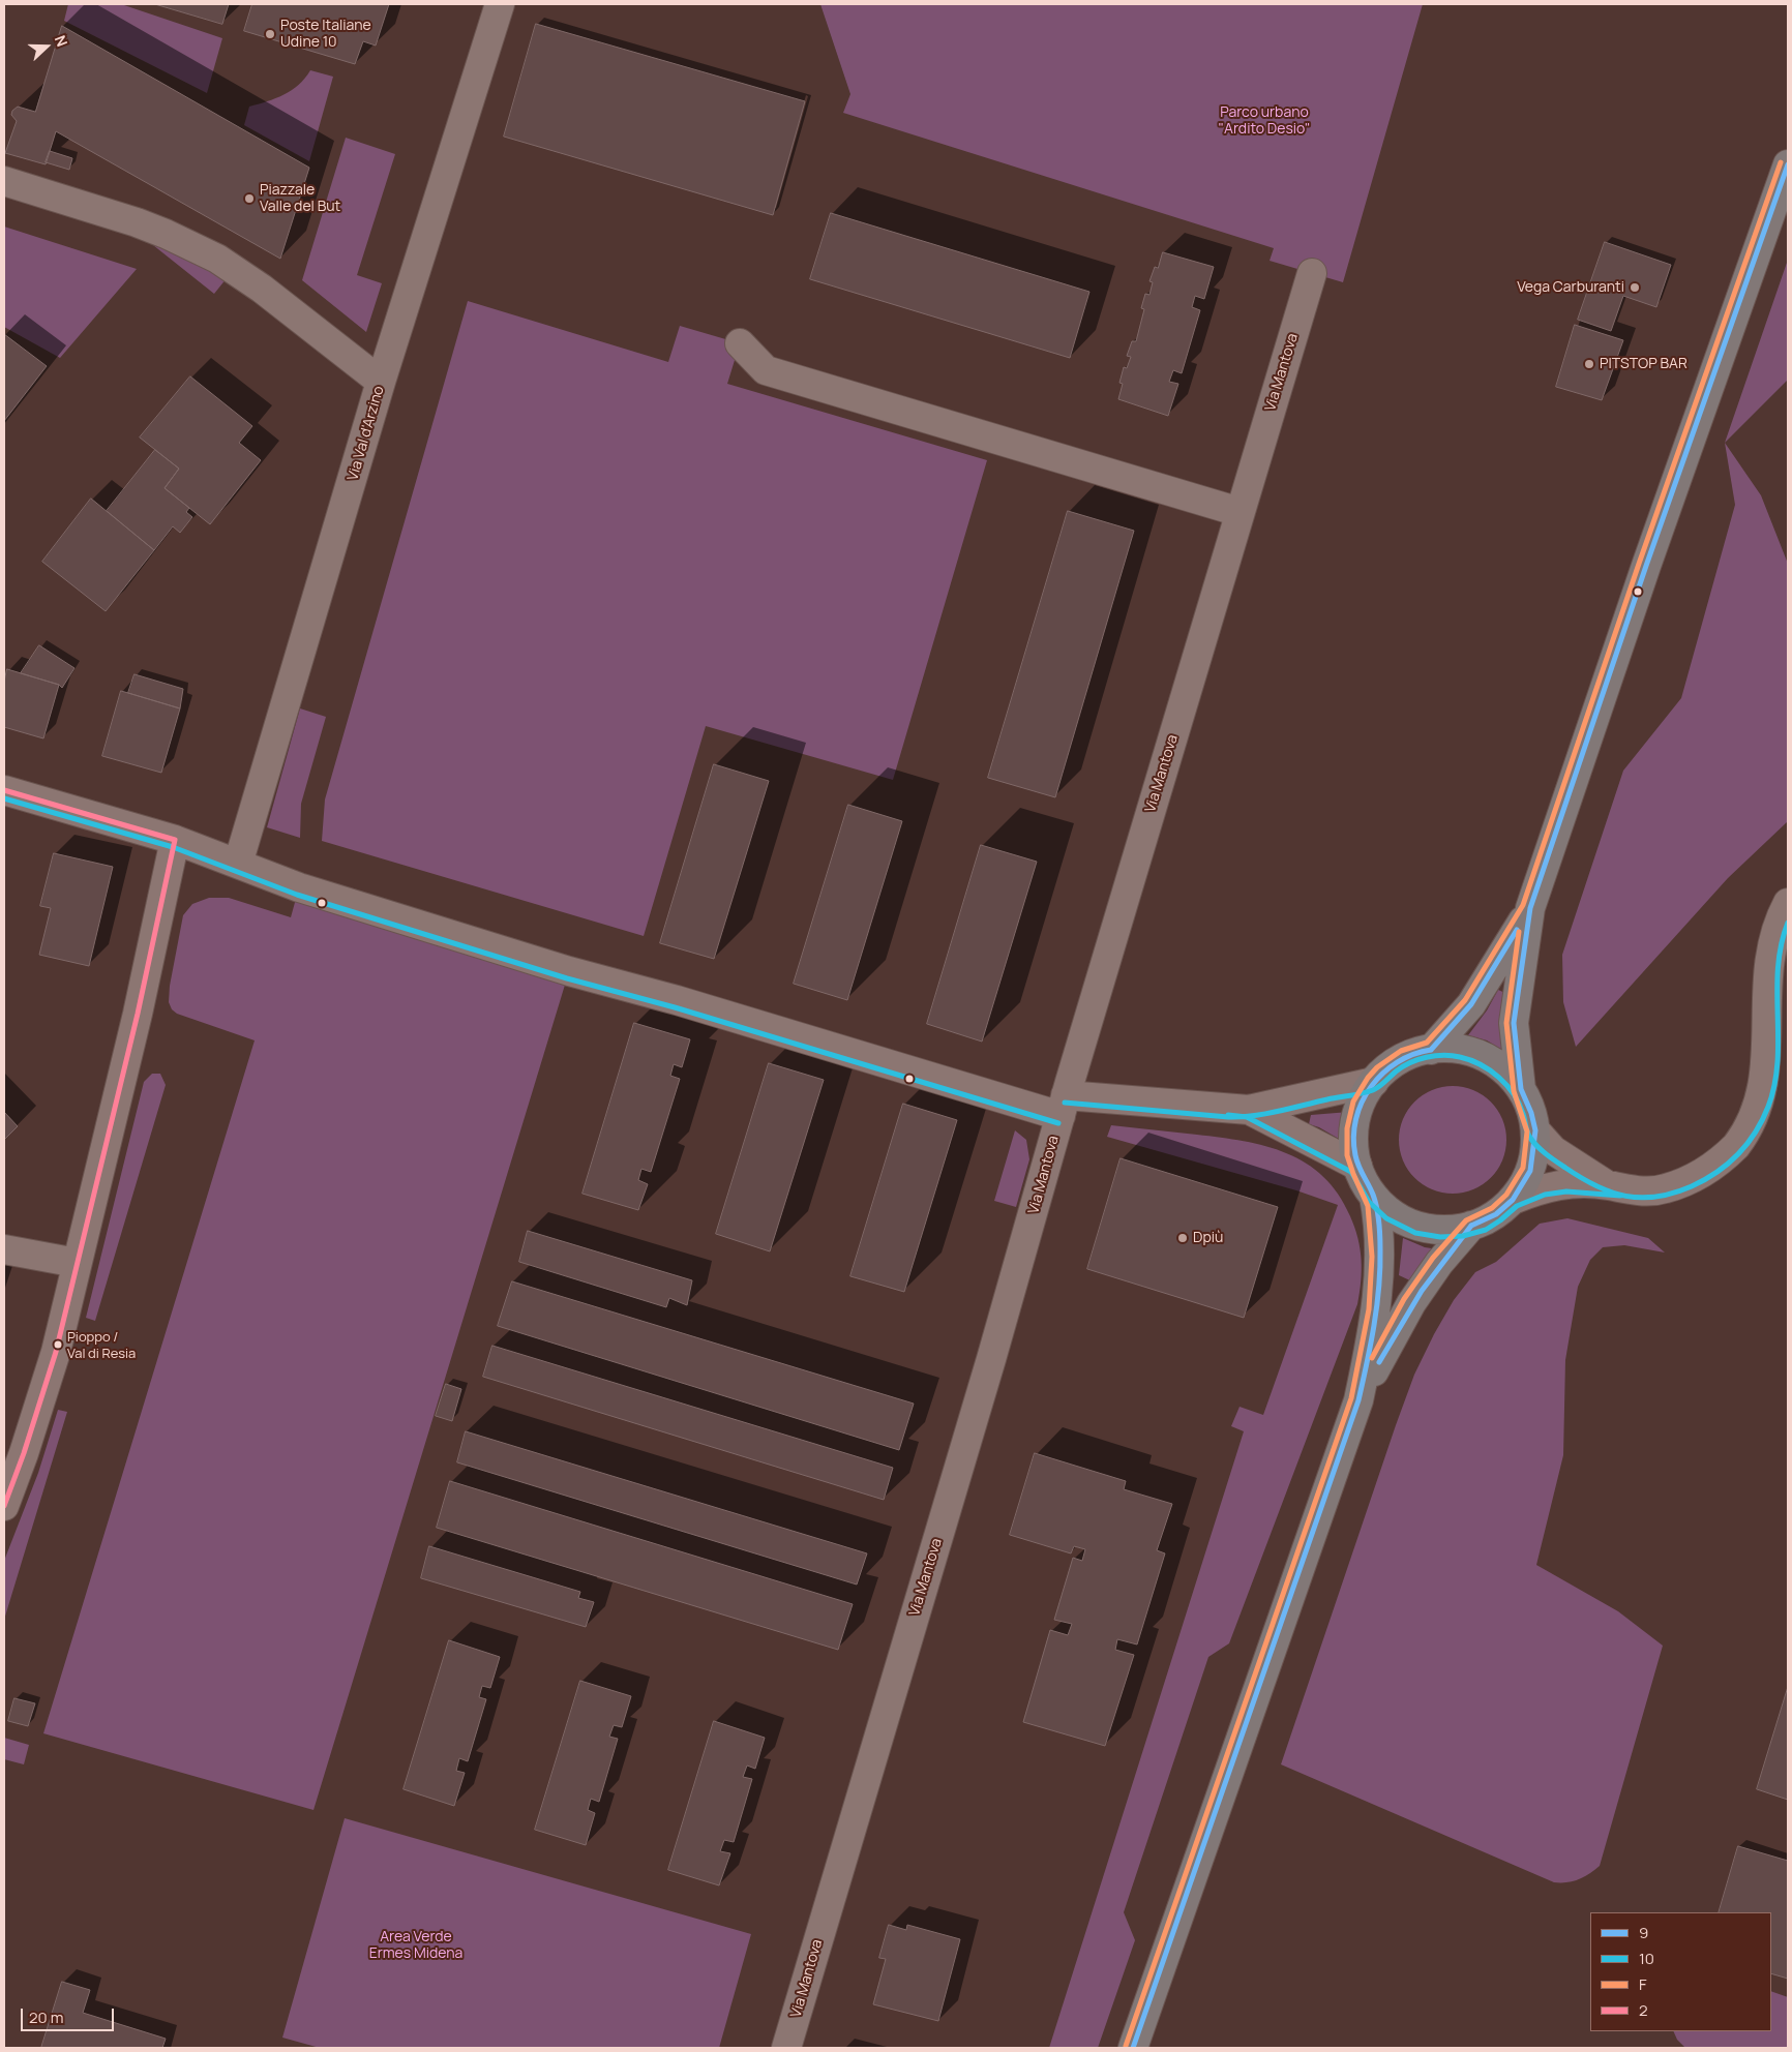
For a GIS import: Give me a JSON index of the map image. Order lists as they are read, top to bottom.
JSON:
{
  "streets": {
    "street": ["Via Mantova", "Via Val d'Arzino"]
  },
  "parks": ["Parco urbano \"Ardito Desio\"", "Area Verde Ermes Midena"],
  "places": [
    "Poste Italiane Udine 10",
    "Piazzale Valle del But",
    "Vega Carburanti",
    "PITSTOP BAR",
    "Dpiù",
    "Pioppo / Val di Resia"
  ],
  "lines": [
    "transit line F",
    "transit line 9",
    "transit line 2",
    "transit line 10"
  ],
  "legend": [
    "9",
    "10",
    "F",
    "2"
  ],
  "scale_bar": "20 m",
  "north": "right"
}
